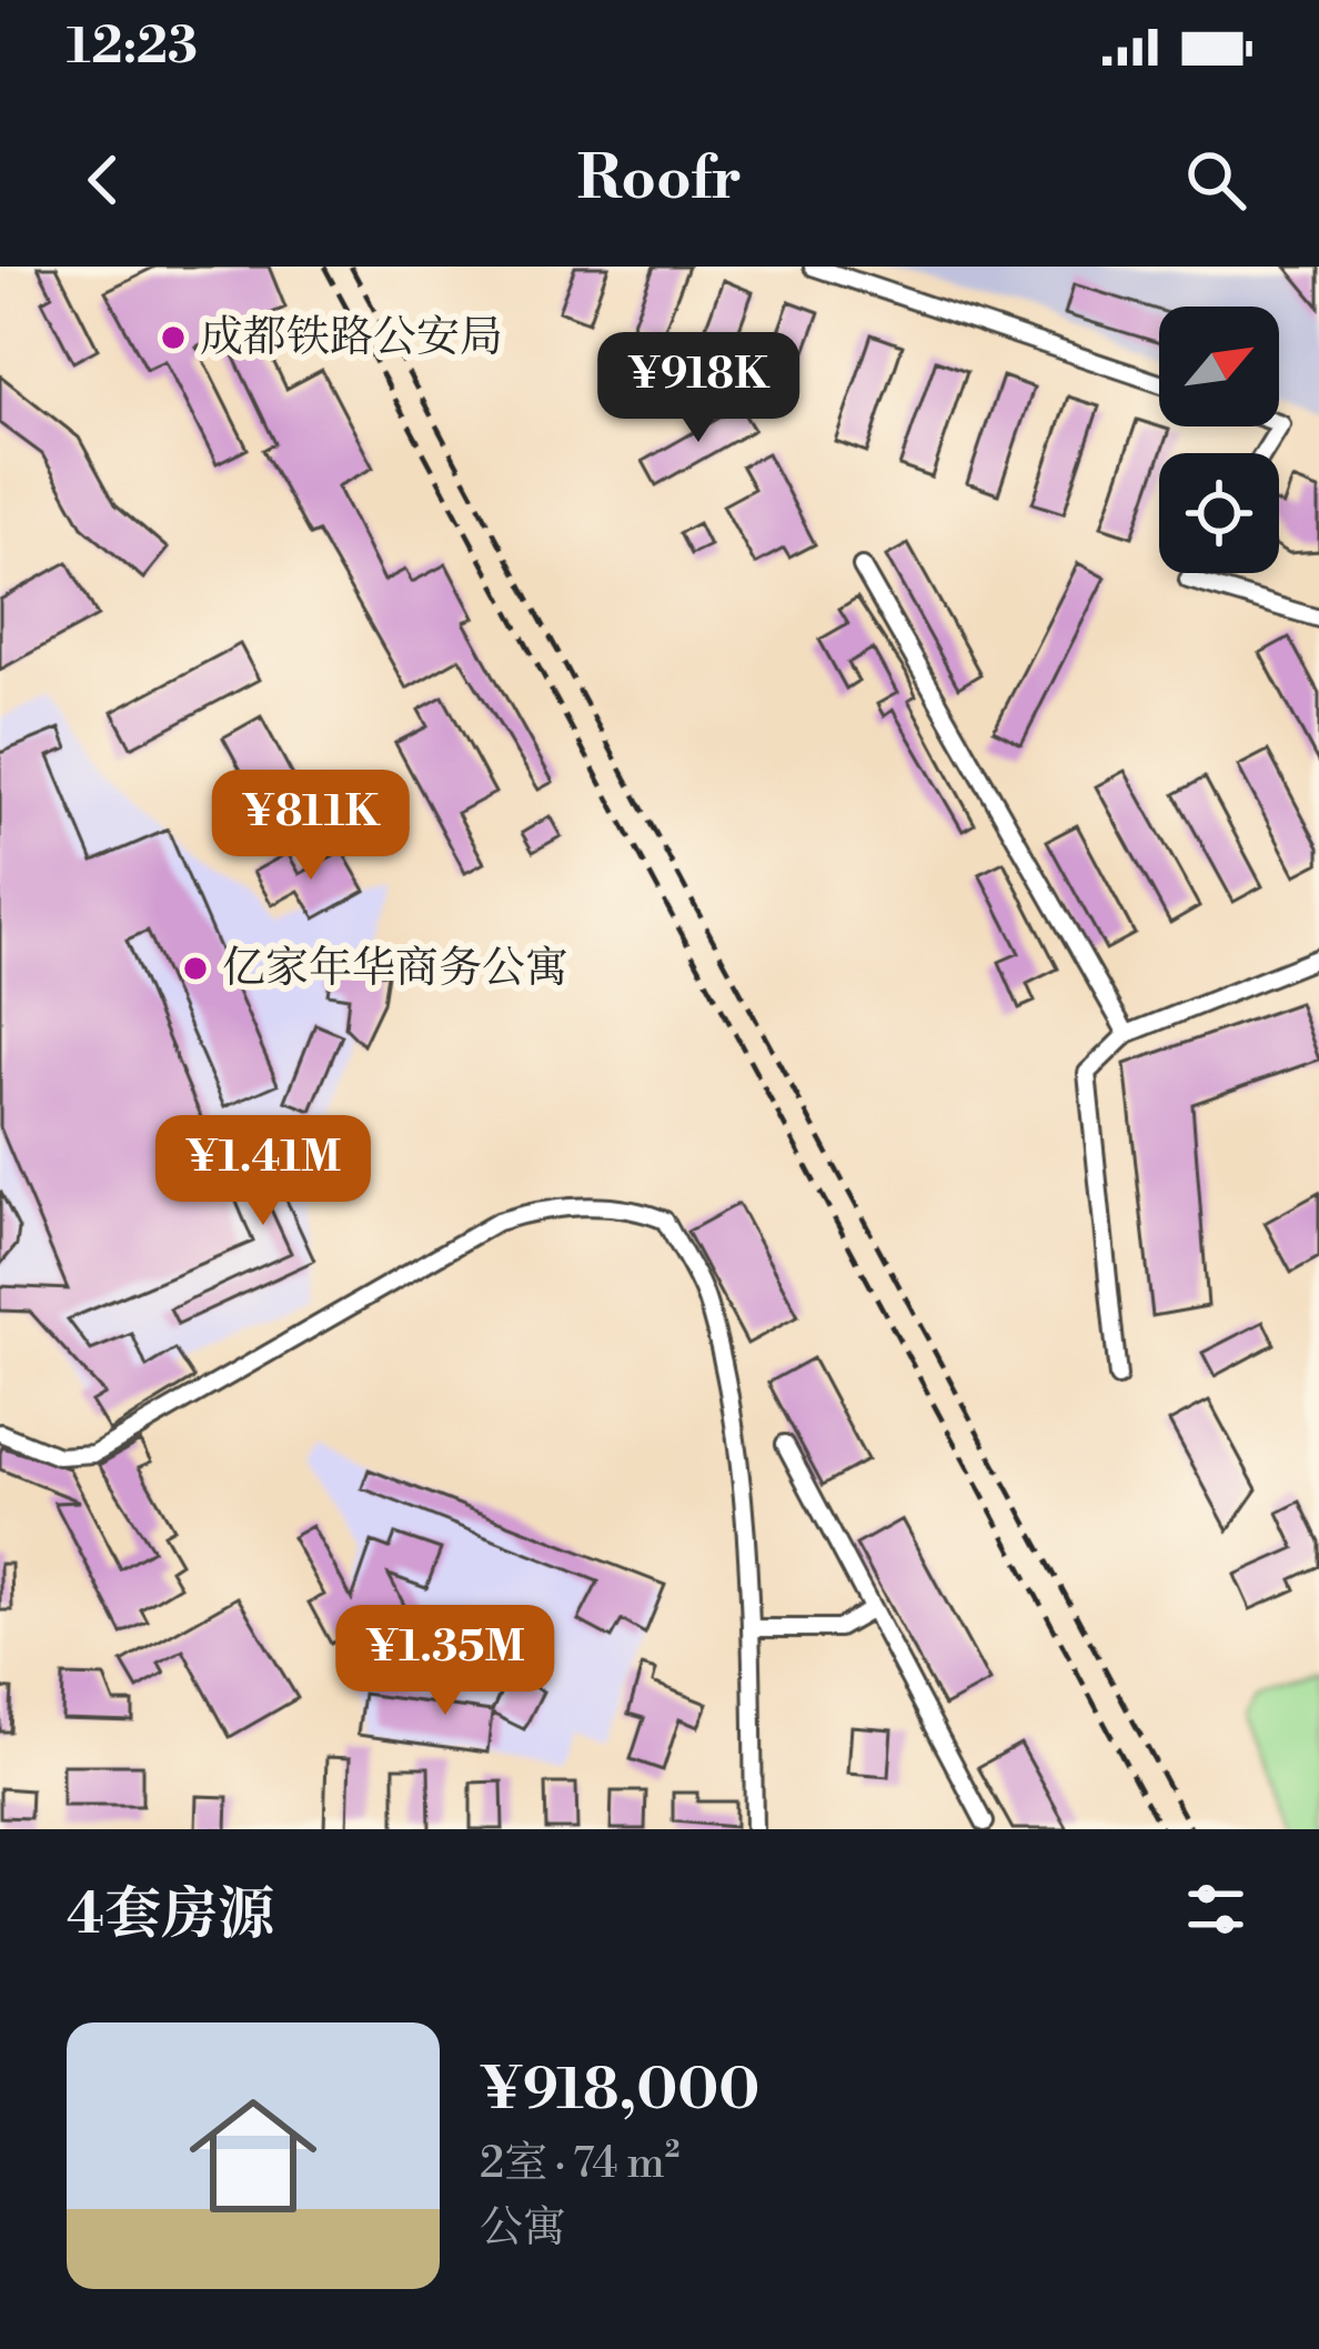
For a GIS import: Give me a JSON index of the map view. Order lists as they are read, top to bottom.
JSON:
{
  "places": ["成都铁路公安局", "亿家年华商务公寓"],
  "north": "top right",
  "page": {
    "status": "12:23",
    "header": "Roofr",
    "price": [
      "¥918K",
      "¥811K",
      "¥1.41M",
      "¥1.35M"
    ],
    "heading": "4套房源",
    "list": [
      {
        "name": "¥918,000",
        "note": "2室 · 74 m² · 公寓"
      }
    ]
  }
}
